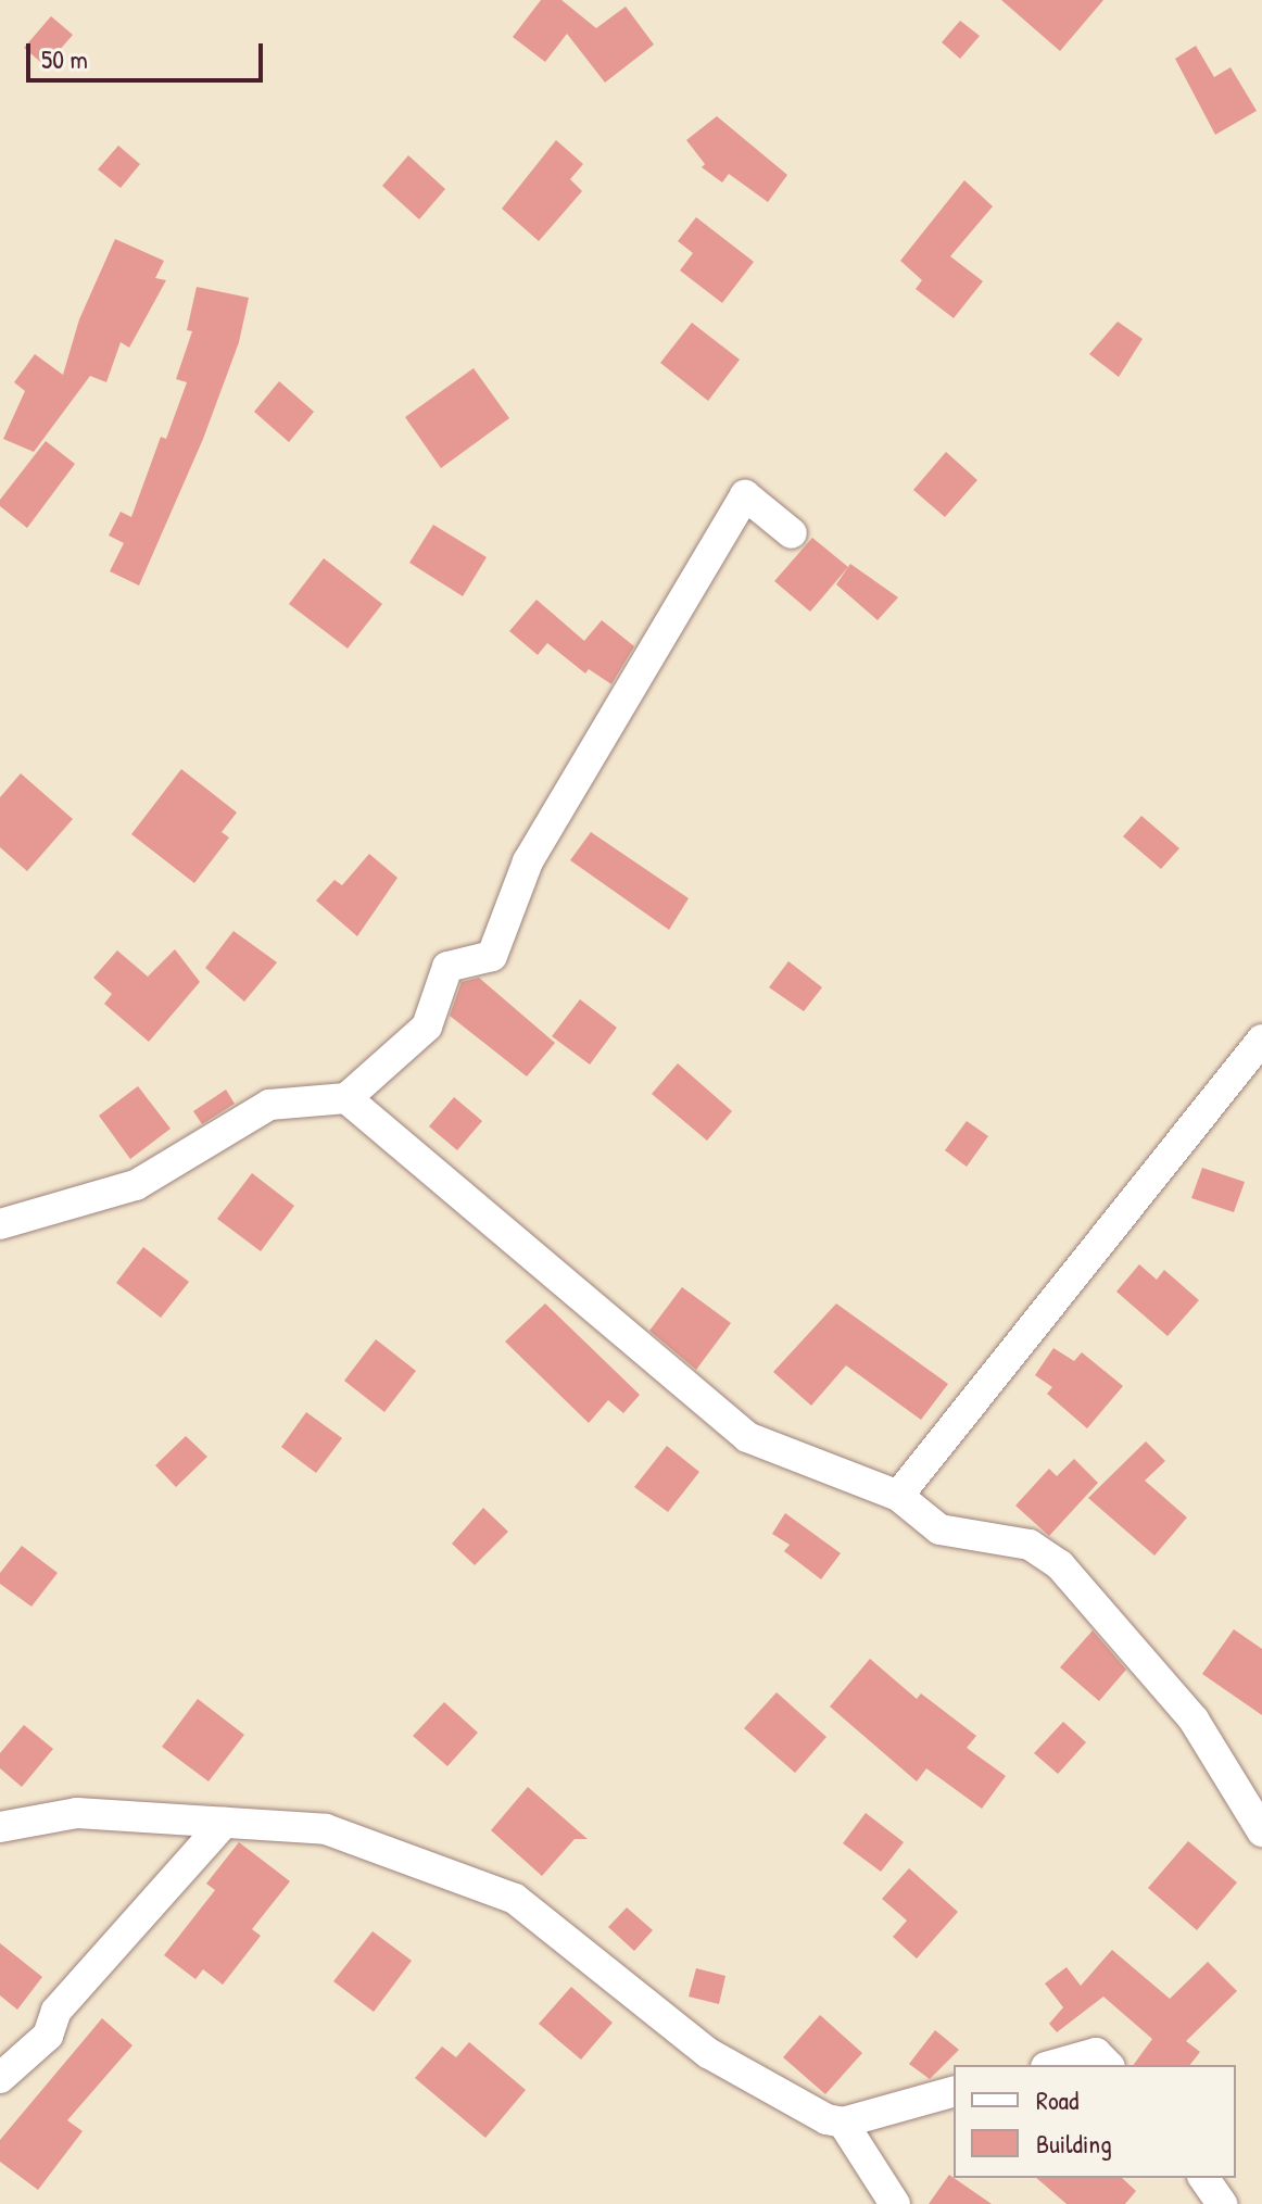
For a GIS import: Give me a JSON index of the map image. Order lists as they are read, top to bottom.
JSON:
{
  "legend": ["Road", "Building"],
  "scale_bar": "50 m"
}
